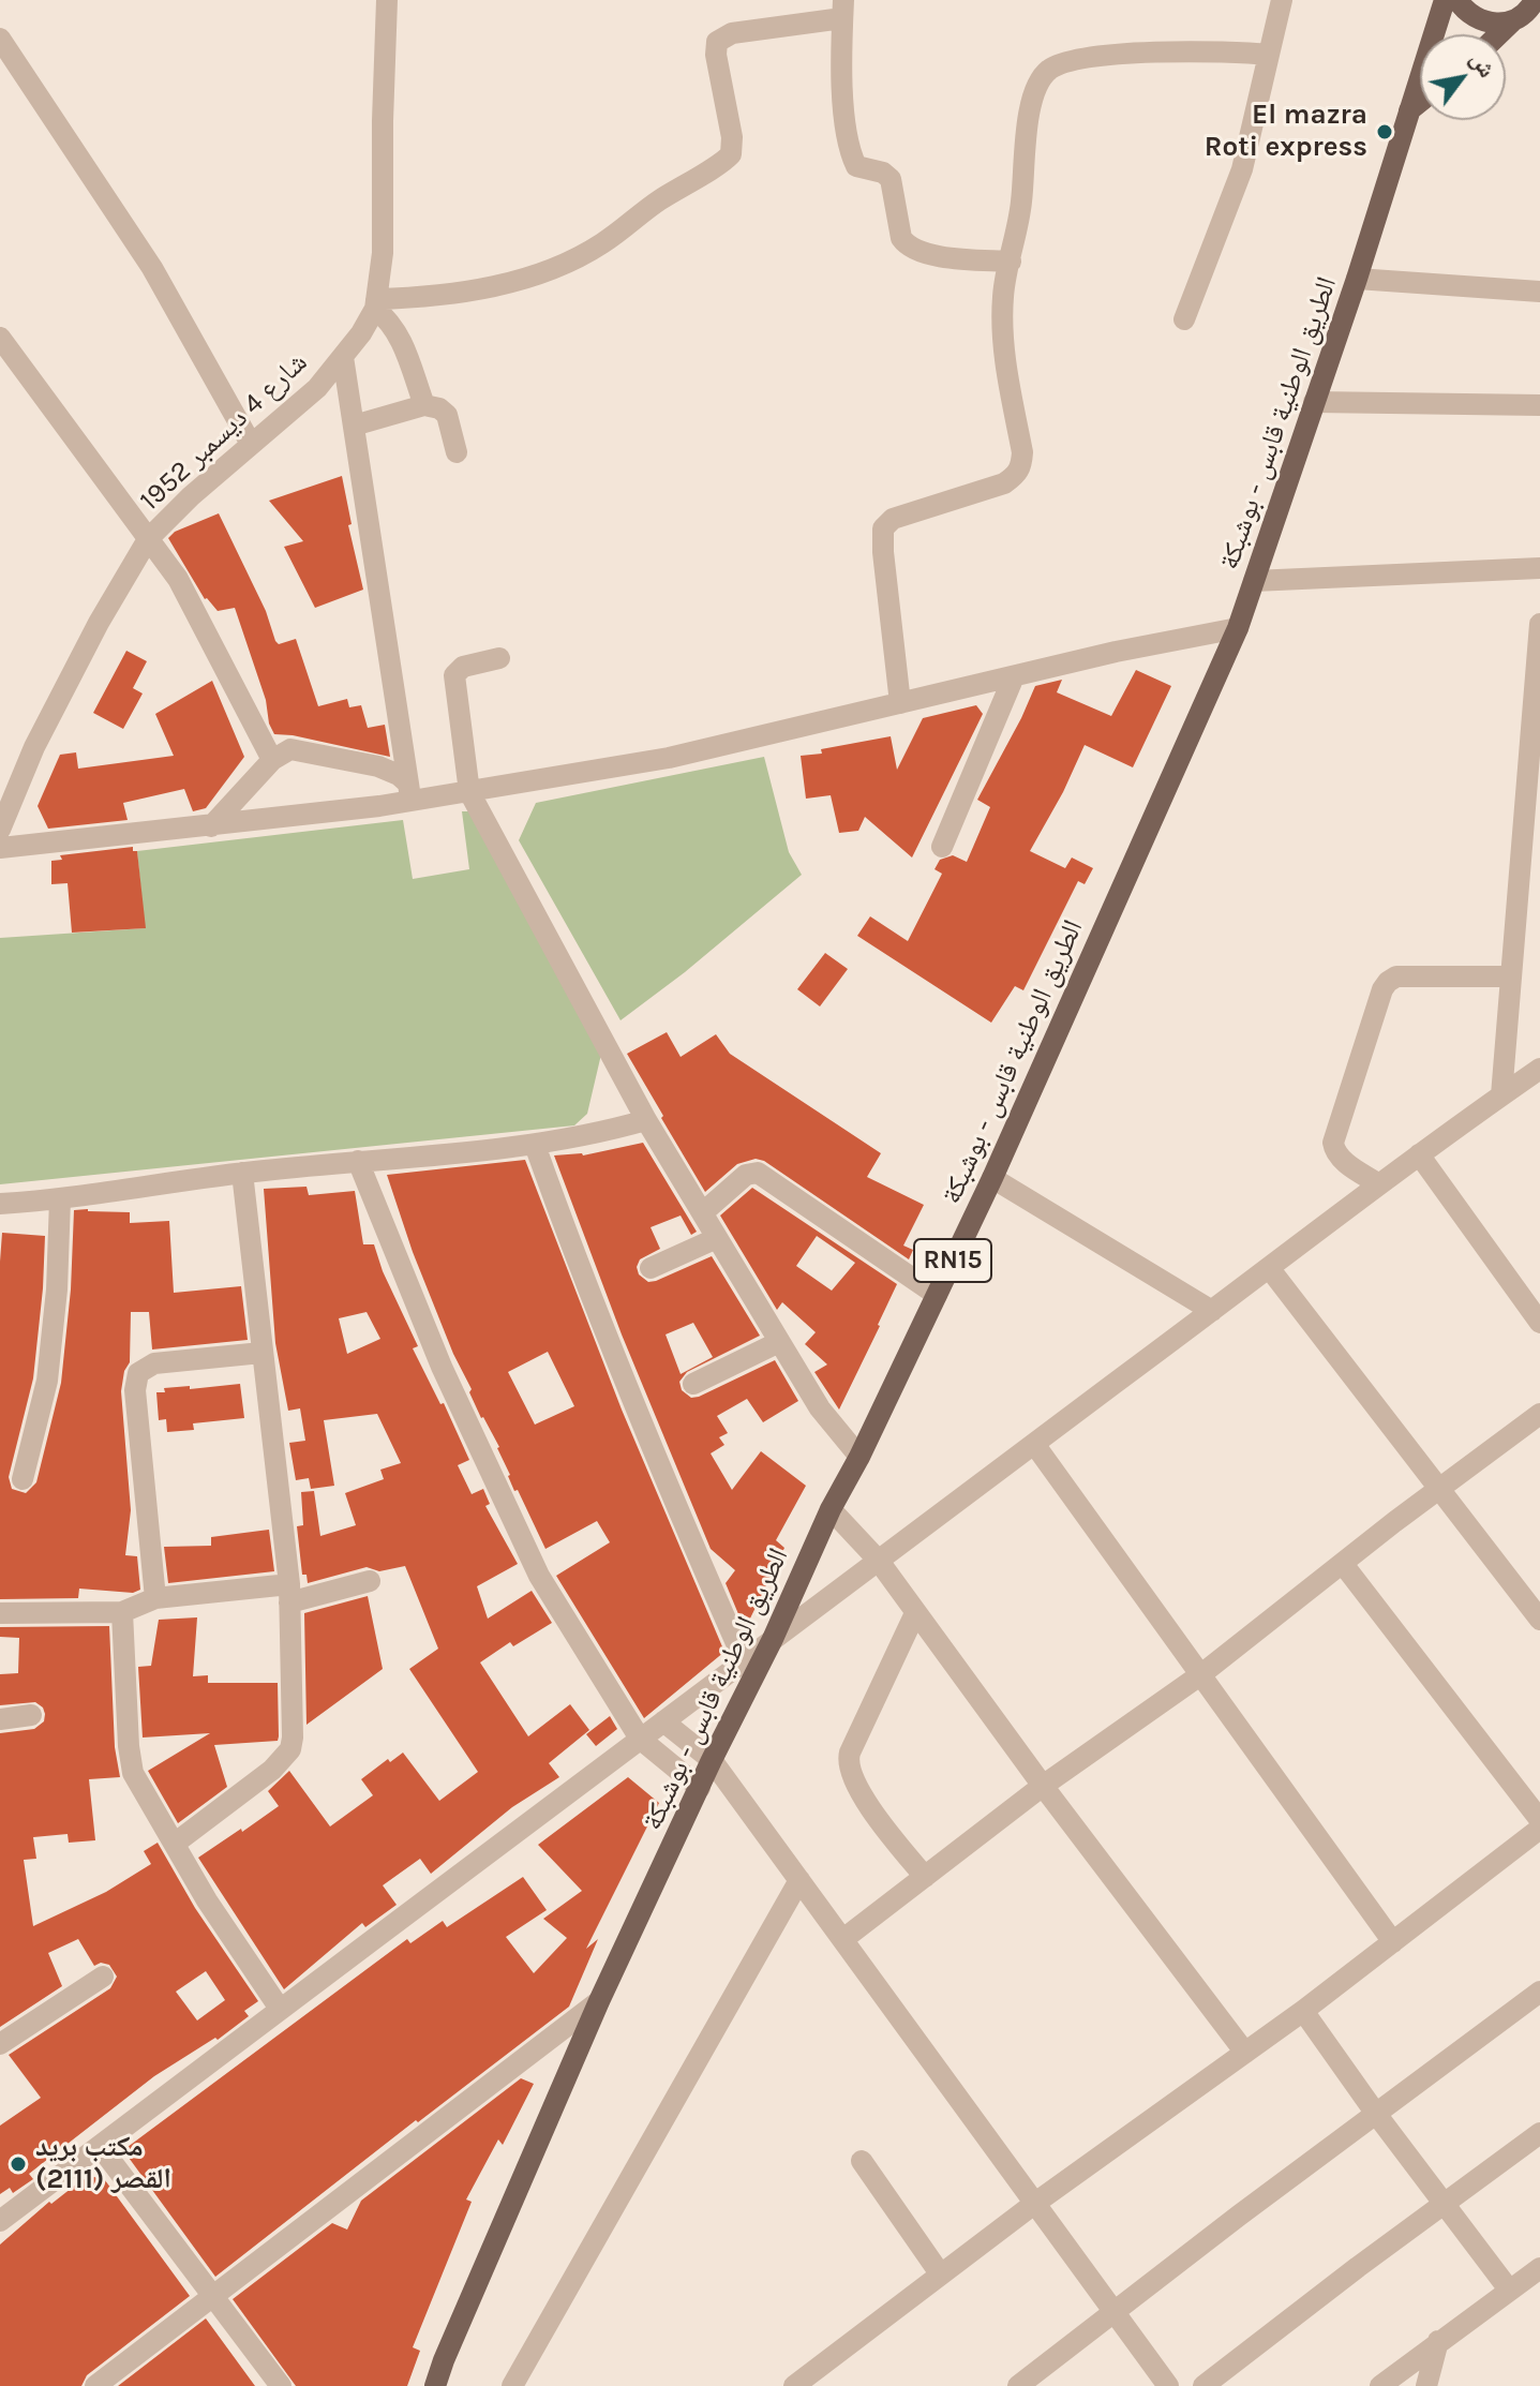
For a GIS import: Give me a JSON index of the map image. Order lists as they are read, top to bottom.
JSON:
{
  "streets": {
    "main road": ["الطريق الوطنية قابس - بوشبكة", "RN15"],
    "street": ["شارع 4 ديسمبر 1952"]
  },
  "places": ["El mazra Roti express", "مكتب بريد القصر (2111)"],
  "north": "top right"
}
